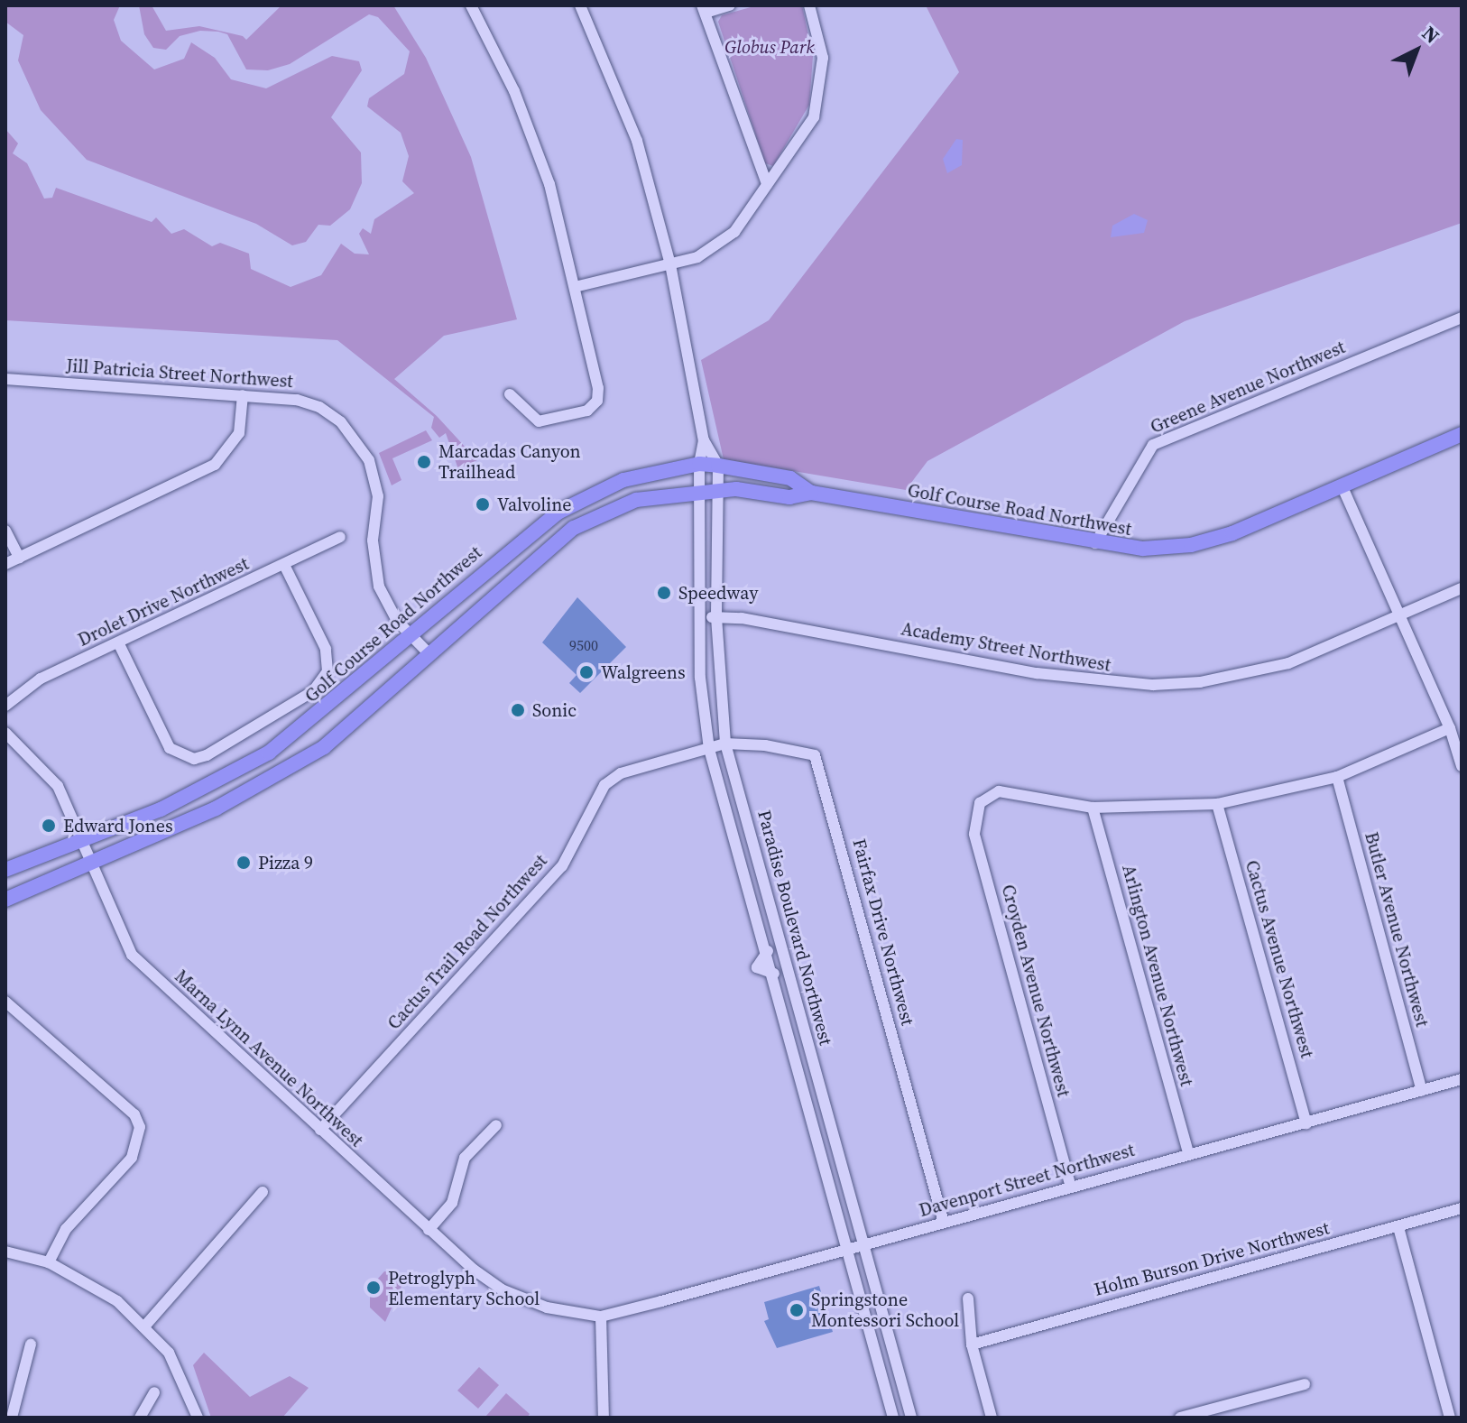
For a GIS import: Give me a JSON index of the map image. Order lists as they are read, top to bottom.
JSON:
{
  "streets": {
    "main road": ["Golf Course Road Northwest"],
    "street": [
      "Jill Patricia Street Northwest",
      "Greene Avenue Northwest",
      "Drolet Drive Northwest",
      "Academy Street Northwest",
      "Paradise Boulevard Northwest",
      "Butler Avenue Northwest",
      "Fairfax Drive Northwest",
      "Cactus Trail Road Northwest",
      "Cactus Avenue Northwest",
      "Arlington Avenue Northwest",
      "Croyden Avenue Northwest",
      "Marna Lynn Avenue Northwest",
      "Davenport Street Northwest",
      "Holm Burson Drive Northwest"
    ]
  },
  "crossings": [
    ["Jill Patricia Street Northwest", "Golf Course Road Northwest"],
    ["Greene Avenue Northwest", "Golf Course Road Northwest"],
    ["Golf Course Road Northwest", "Paradise Boulevard Northwest"],
    ["Golf Course Road Northwest", "Marna Lynn Avenue Northwest"],
    ["Academy Street Northwest", "Paradise Boulevard Northwest"],
    ["Paradise Boulevard Northwest", "Fairfax Drive Northwest"],
    ["Paradise Boulevard Northwest", "Cactus Trail Road Northwest"],
    ["Paradise Boulevard Northwest", "Davenport Street Northwest"],
    ["Butler Avenue Northwest", "Davenport Street Northwest"],
    ["Fairfax Drive Northwest", "Cactus Trail Road Northwest"],
    ["Fairfax Drive Northwest", "Davenport Street Northwest"],
    ["Cactus Trail Road Northwest", "Marna Lynn Avenue Northwest"],
    ["Cactus Avenue Northwest", "Davenport Street Northwest"],
    ["Arlington Avenue Northwest", "Croyden Avenue Northwest"],
    ["Arlington Avenue Northwest", "Davenport Street Northwest"],
    ["Croyden Avenue Northwest", "Davenport Street Northwest"],
    ["Marna Lynn Avenue Northwest", "Davenport Street Northwest"]
  ],
  "parks": ["Globus Park"],
  "places": [
    "Marcadas Canyon Trailhead",
    "Valvoline",
    "Speedway",
    "Walgreens",
    "Sonic",
    "Edward Jones",
    "Pizza 9",
    "Petroglyph Elementary School",
    "Springstone Montessori School"
  ],
  "house_numbers": ["9500"],
  "north": "top right"
}
